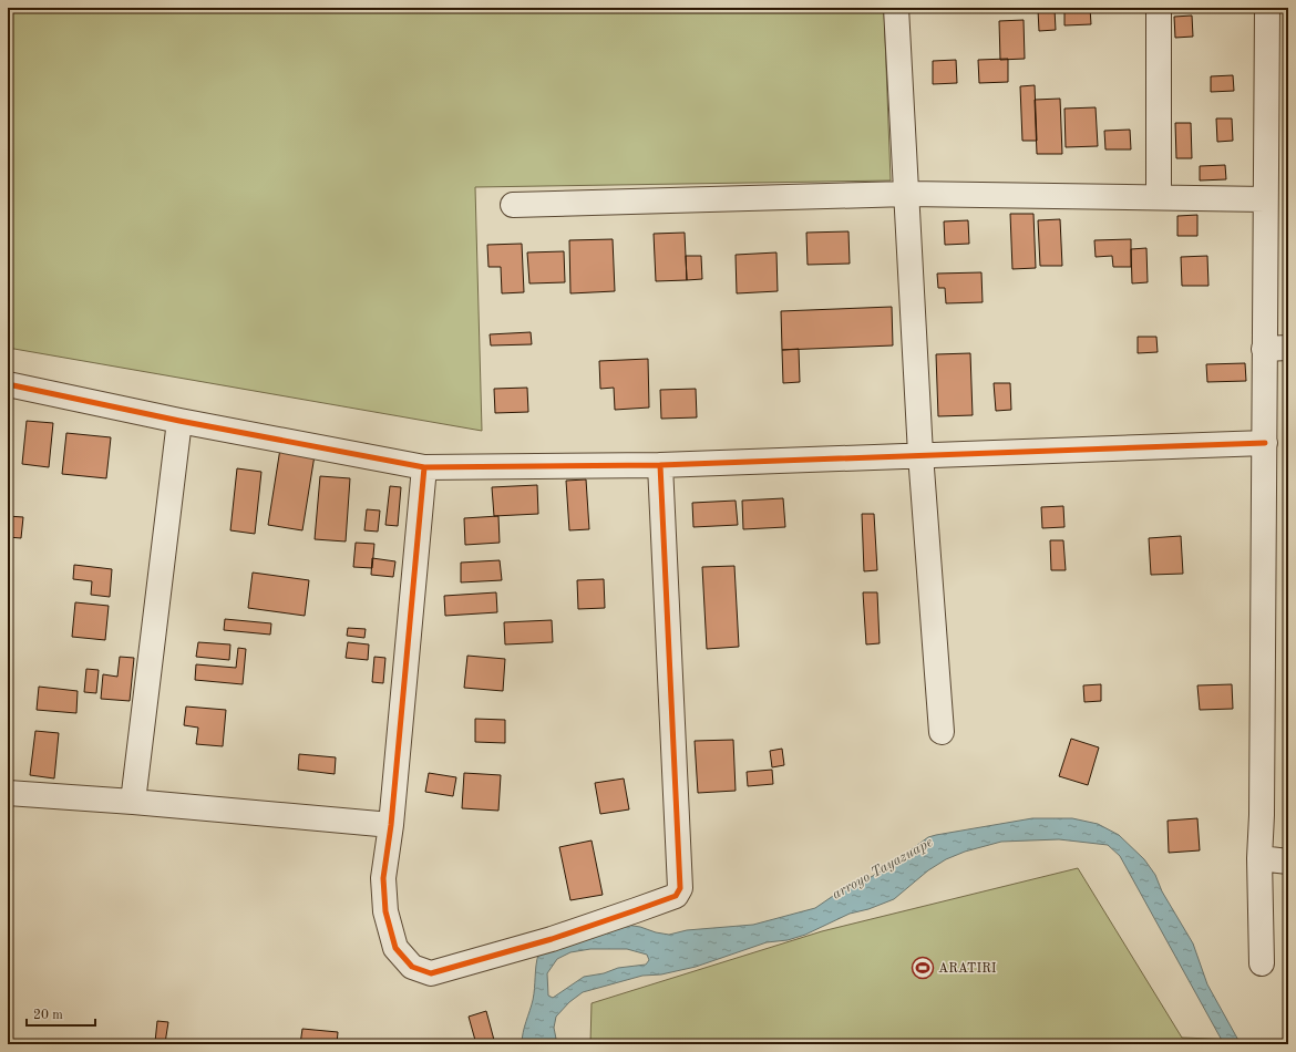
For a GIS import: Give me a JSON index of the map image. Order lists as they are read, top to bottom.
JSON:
{
  "water": ["arroyo Tayazuape"],
  "places": {
    "sports": ["ARATIRI"]
  },
  "scale_bar": "20 m"
}
